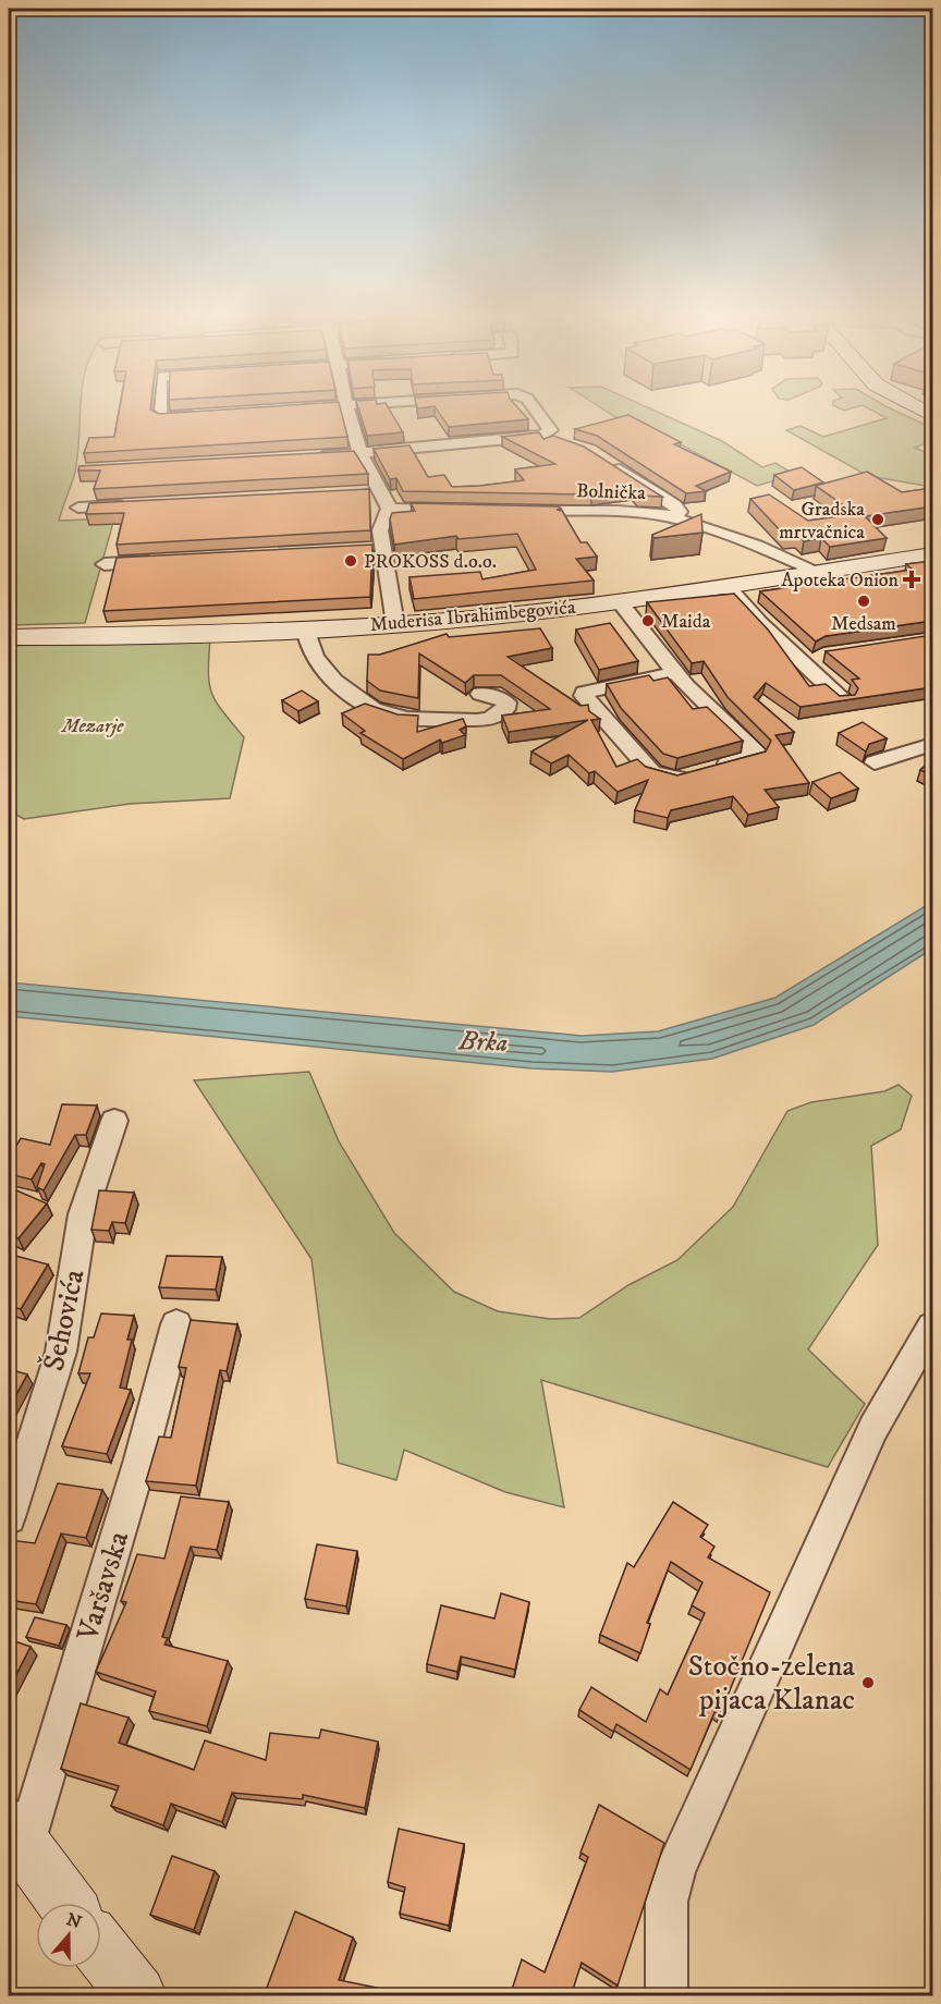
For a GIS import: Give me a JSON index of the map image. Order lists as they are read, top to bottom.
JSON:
{
  "streets": {
    "main road": ["Muderisa Ibrahimbegovića"],
    "street": ["Bolnička", "Šehovića", "Varšavska"]
  },
  "crossings": [
    ["Bolnička", "Muderisa Ibrahimbegovića"]
  ],
  "water": ["Brka"],
  "parks": ["Mezarje"],
  "places": {
    "other": [
      "Gradska mrtvačnica",
      "PROKOSS d.o.o.",
      "Medsam",
      "Maida",
      "Stočno-zelena pijaca Klanac"
    ],
    "health": ["Apoteka Onion"]
  },
  "north": "top"
}
